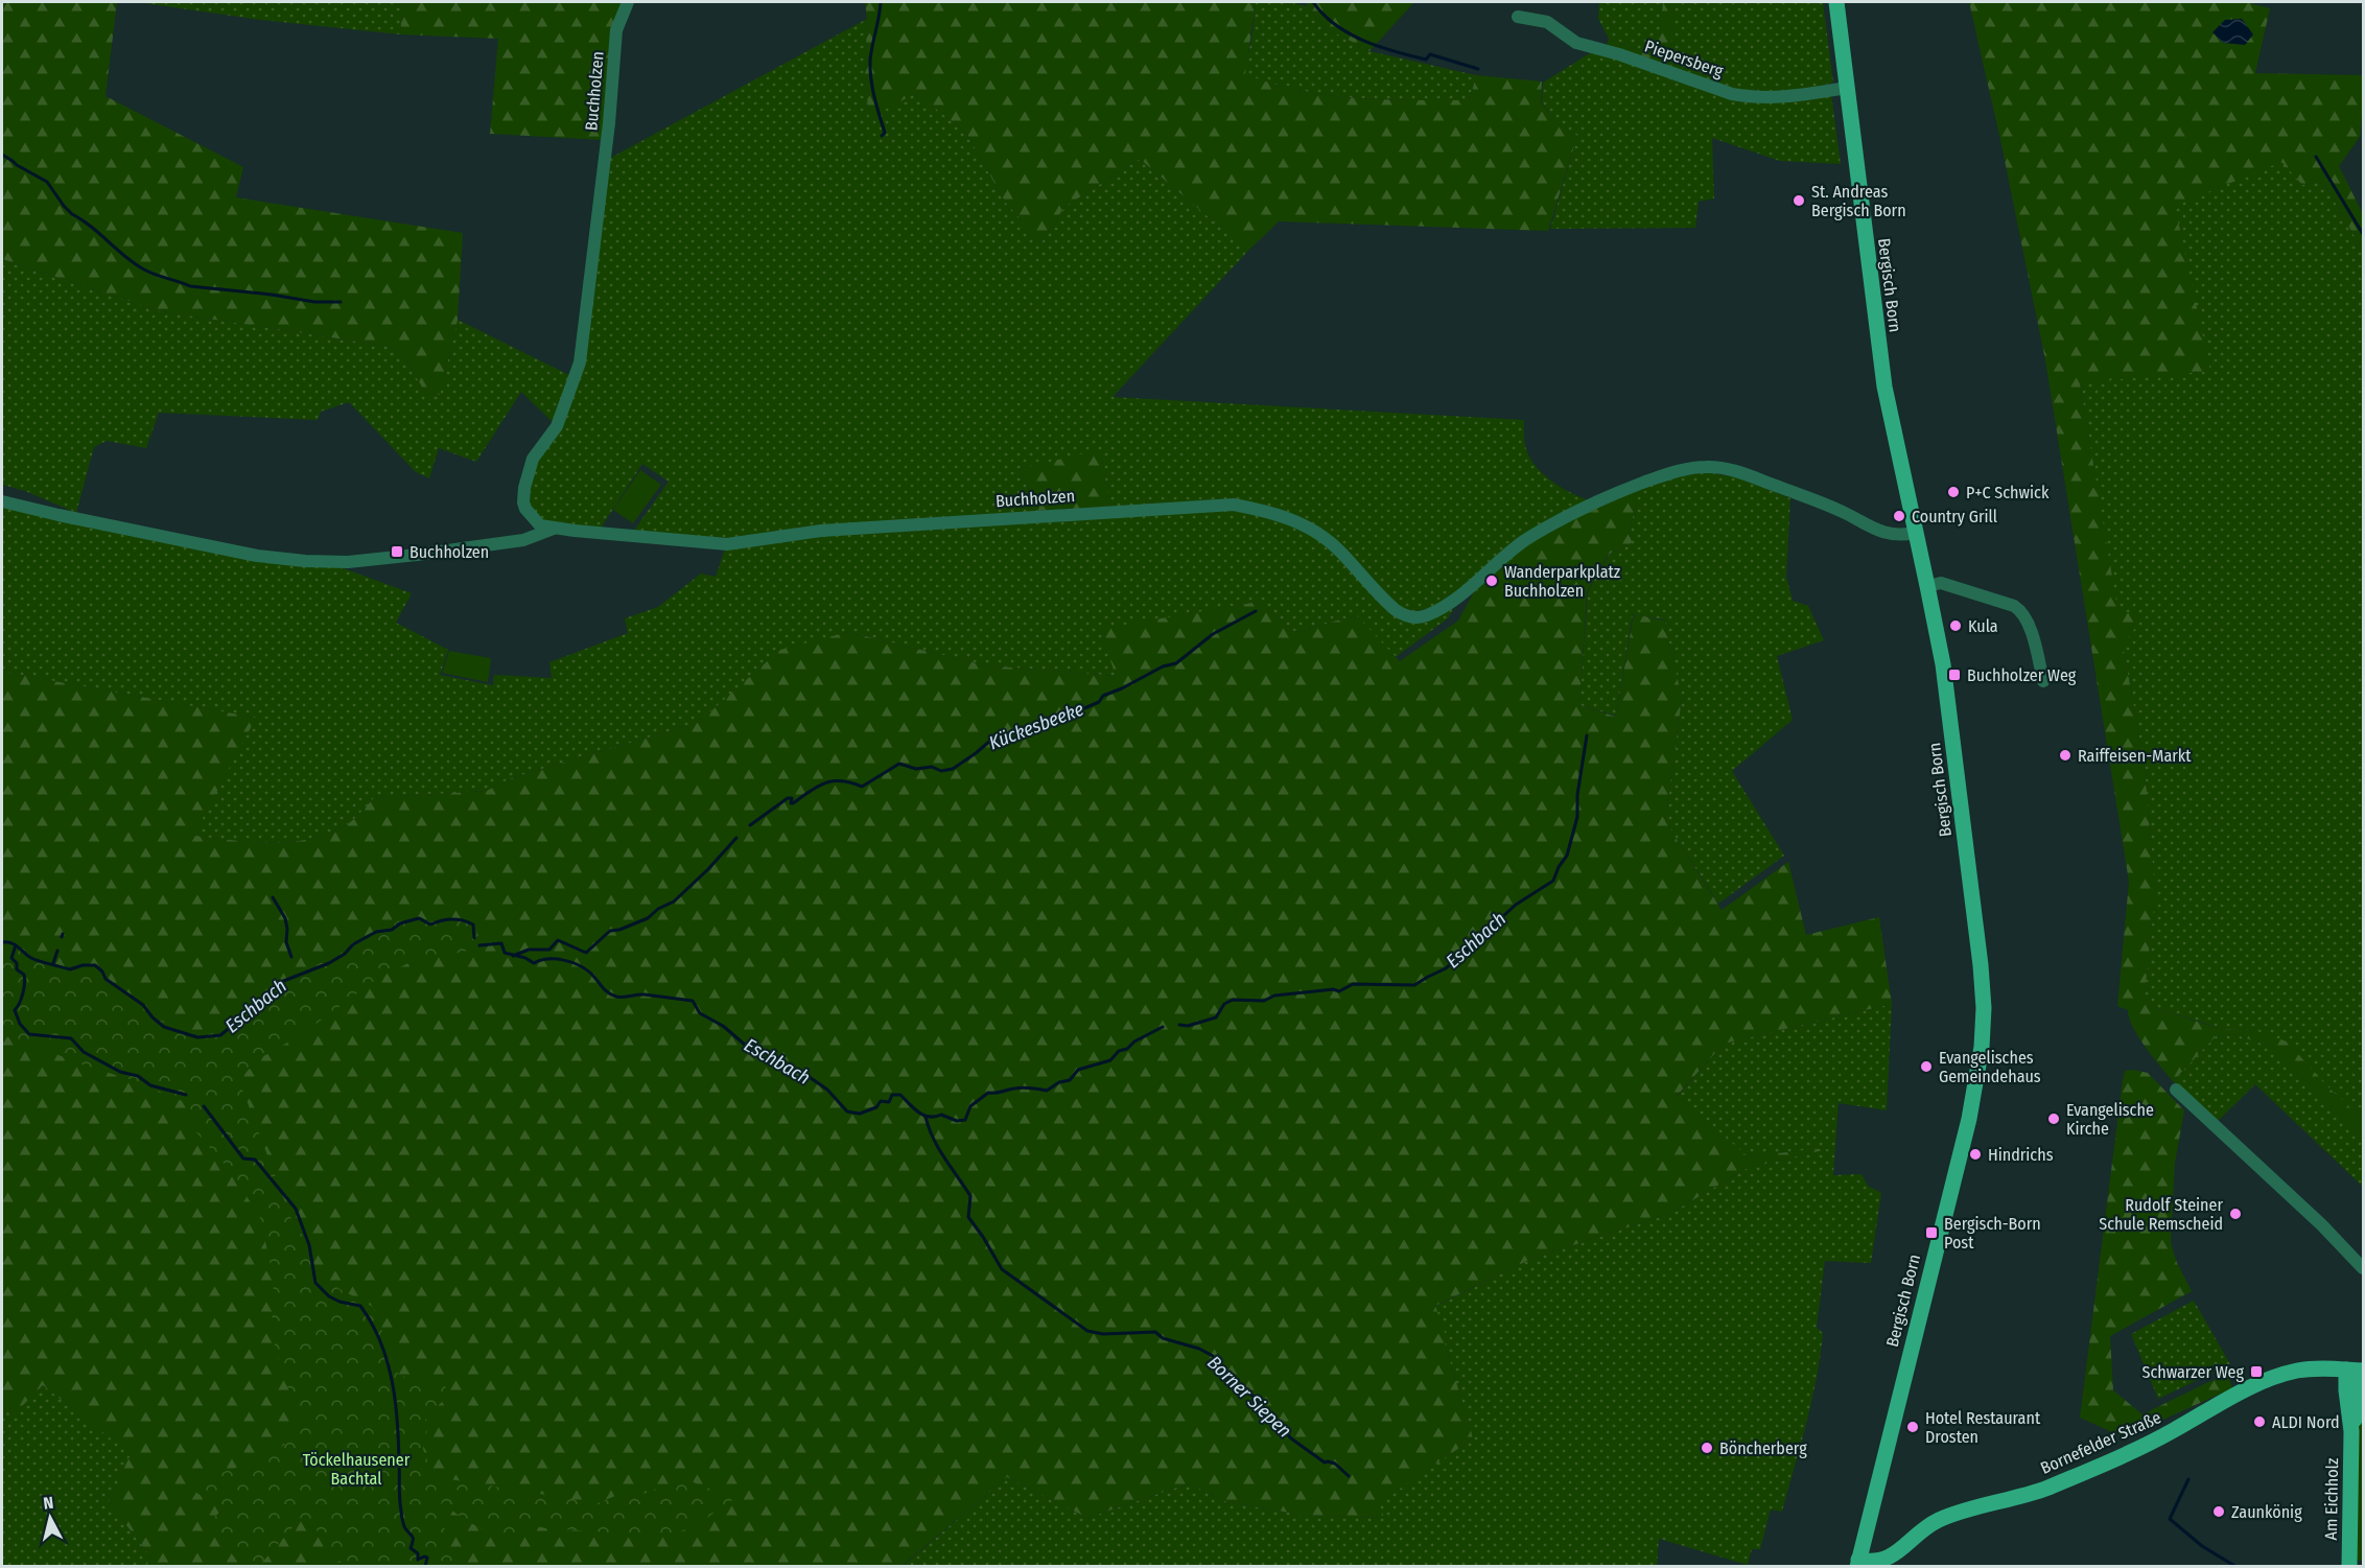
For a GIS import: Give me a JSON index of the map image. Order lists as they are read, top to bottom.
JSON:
{
  "streets": {
    "main road": ["Bergisch Born", "Bornefelder Straße", "Am Eichholz"],
    "street": ["Piepersberg", "Buchholzen"]
  },
  "crossings": [
    ["Piepersberg", "Bergisch Born"],
    ["Buchholzen", "Bergisch Born"],
    ["Bergisch Born", "Bornefelder Straße"],
    ["Bornefelder Straße", "Am Eichholz"]
  ],
  "water": ["Kückesbeeke", "Eschbach", "Borner Siepen"],
  "parks": ["Töckelhausener Bachtal"],
  "places": {
    "other": [
      "St. Andreas Bergisch Born",
      "P+C Schwick",
      "Country Grill",
      "Wanderparkplatz Buchholzen",
      "Kula",
      "Raiffeisen-Markt",
      "Evangelisches Gemeindehaus",
      "Evangelische Kirche",
      "Hindrichs",
      "Rudolf Steiner Schule Remscheid",
      "ALDI Nord",
      "Hotel Restaurant Drosten",
      "Böncherberg",
      "Zaunkönig"
    ],
    "transit": [
      "Buchholzen",
      "Buchholzer Weg",
      "Bergisch-Born Post",
      "Schwarzer Weg"
    ]
  },
  "north": "top"
}
